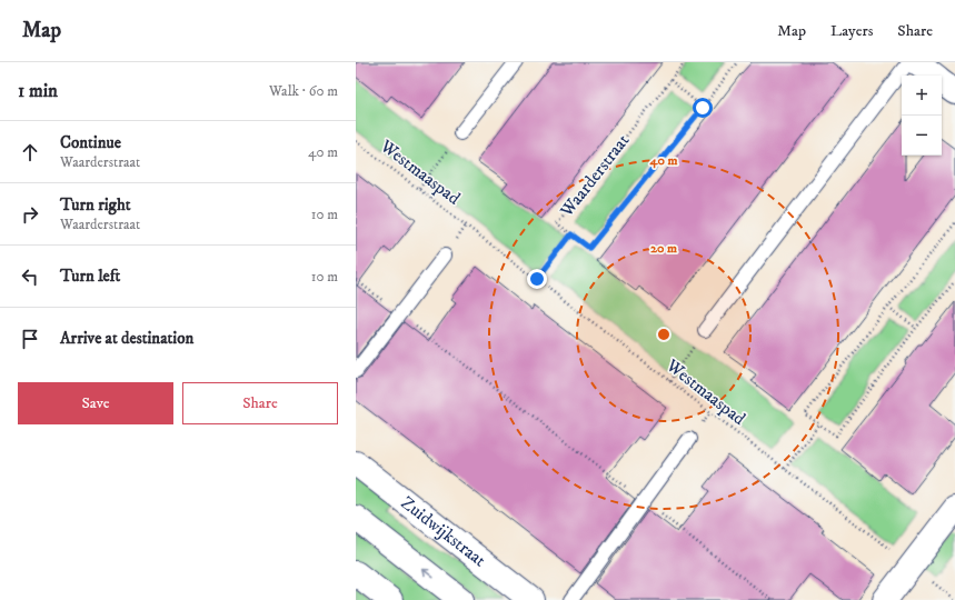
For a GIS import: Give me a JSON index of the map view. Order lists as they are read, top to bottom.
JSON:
{
  "streets": {
    "street": ["Zuidwijkstraat"],
    "path": ["Westmaaspad", "Waarderstraat"]
  },
  "page": {
    "header": "Map",
    "nav": ["Map", "Layers", "Share"],
    "heading": ["1 min", "Walk · 60 m"],
    "map_buttons": ["+", "−"],
    "list": [
      ["Continue", "Waarderstraat", "40 m"],
      ["Turn right", "Waarderstraat", "10 m"],
      ["Turn left", "10 m"],
      "Arrive at destination"
    ],
    "buttons": ["Save", "Share"]
  },
  "rings": ["40 m", "20 m"]
}
